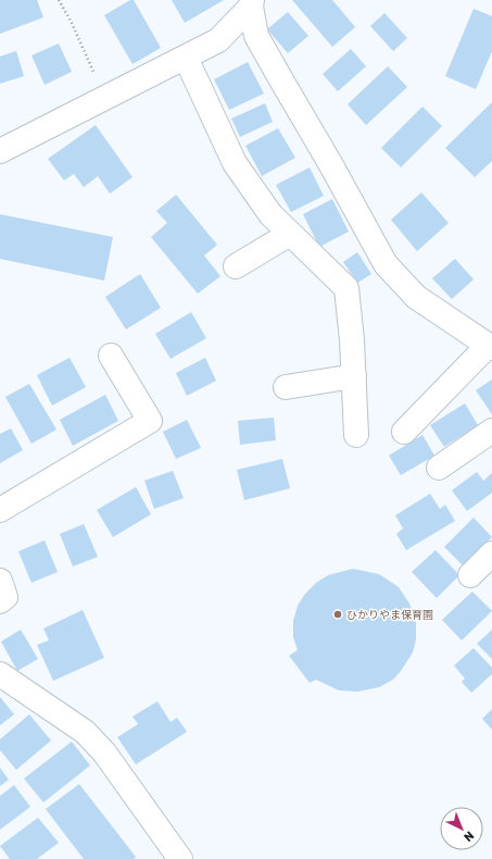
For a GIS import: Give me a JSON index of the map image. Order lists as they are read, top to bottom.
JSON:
{
  "places": ["ひかりやま保育園"],
  "north": "bottom right"
}
